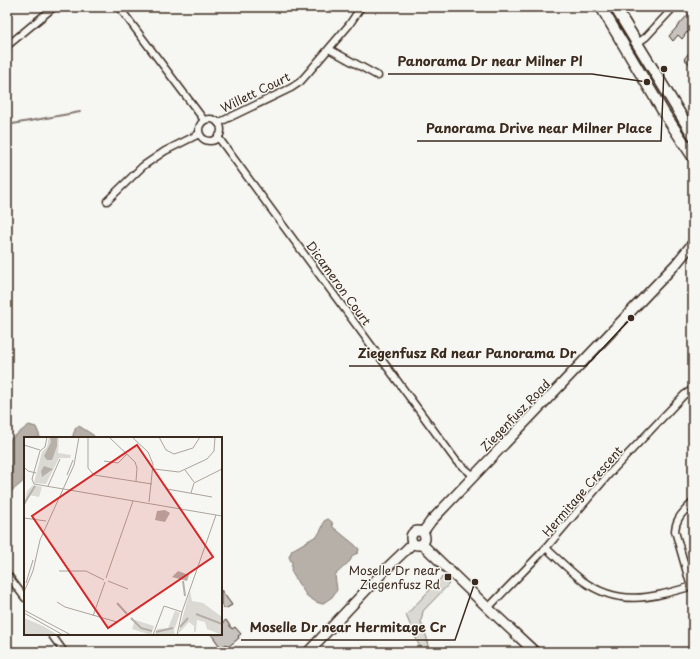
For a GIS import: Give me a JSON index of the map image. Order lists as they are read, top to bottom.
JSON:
{
  "streets": {
    "street": [
      "Willett Court",
      "Dicameron Court",
      "Ziegenfusz Road",
      "Hermitage Crescent"
    ]
  },
  "crossings": [
    ["Willett Court", "Dicameron Court"],
    ["Dicameron Court", "Ziegenfusz Road"]
  ],
  "places": {
    "other": [
      "Panorama Drive near Milner Place",
      "Panorama Dr near Milner Pl",
      "Ziegenfusz Rd near Panorama Dr",
      "Moselle Dr near Hermitage Cr"
    ],
    "transit": ["Moselle Dr near Ziegenfusz Rd"]
  }
}
